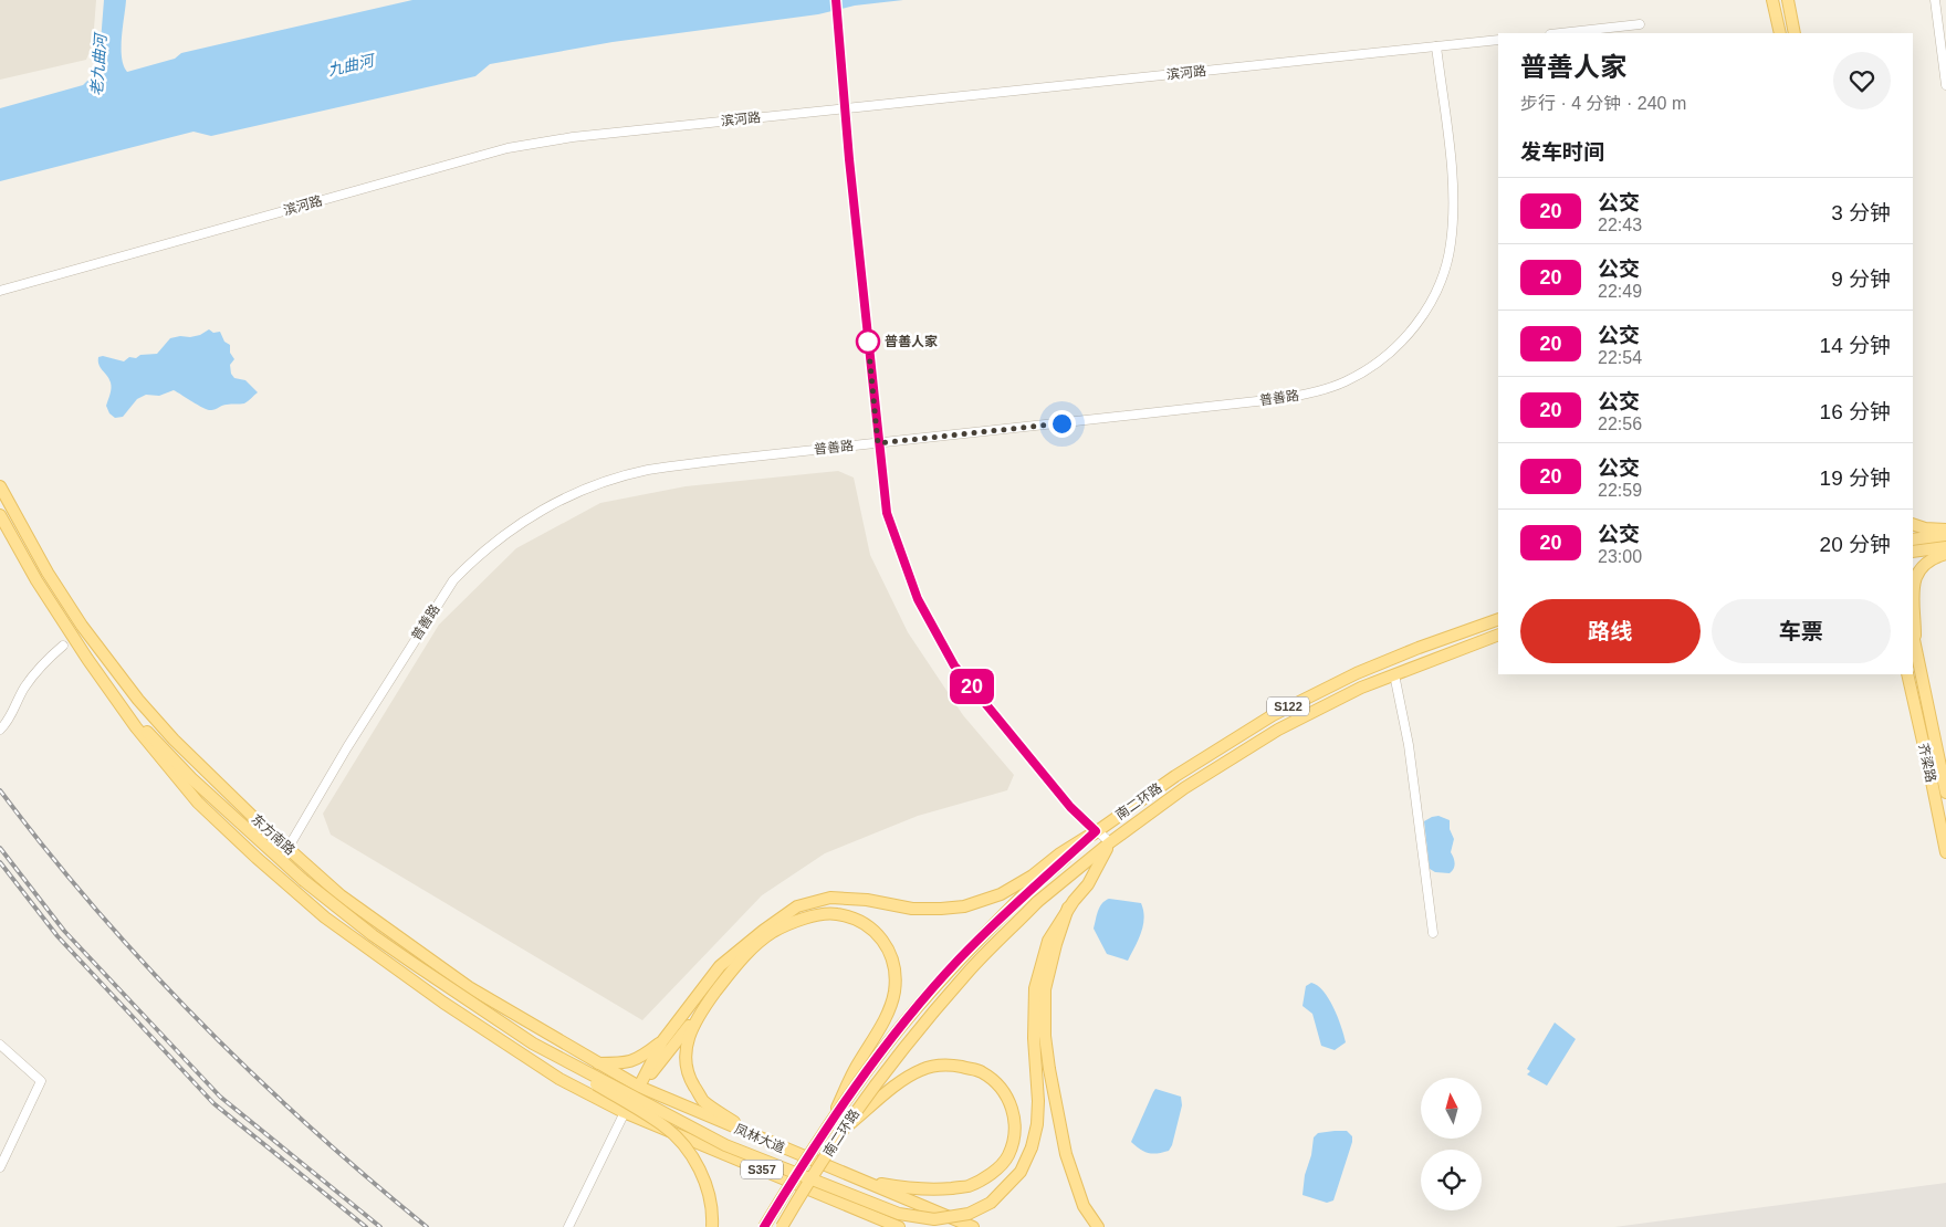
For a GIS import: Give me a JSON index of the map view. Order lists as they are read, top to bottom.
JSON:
{
  "streets": {
    "main road": [
      "S122",
      "齐梁路",
      "南二环路",
      "东方南路",
      "凤林大道",
      "S357"
    ],
    "street": ["滨河路", "普善路"]
  },
  "crossings": [
    ["滨河路", "普善路"],
    ["普善路", "东方南路"],
    ["东方南路", "凤林大道"]
  ],
  "water": ["老九曲河", "九曲河"],
  "places": ["普善人家"],
  "lines": ["bus line 20"],
  "north": "top",
  "page": {
    "on_map": "20",
    "heading": [
      ["普善人家", "步行 · 4 分钟 · 240 m"],
      "发车时间"
    ],
    "list": [
      {
        "mark": "20",
        "name": "公交",
        "note": "22:43",
        "value": "3 分钟"
      },
      {
        "mark": "20",
        "name": "公交",
        "note": "22:49",
        "value": "9 分钟"
      },
      {
        "mark": "20",
        "name": "公交",
        "note": "22:54",
        "value": "14 分钟"
      },
      {
        "mark": "20",
        "name": "公交",
        "note": "22:56",
        "value": "16 分钟"
      },
      {
        "mark": "20",
        "name": "公交",
        "note": "22:59",
        "value": "19 分钟"
      },
      {
        "mark": "20",
        "name": "公交",
        "note": "23:00",
        "value": "20 分钟"
      }
    ],
    "buttons": ["路线", "车票"]
  }
}
